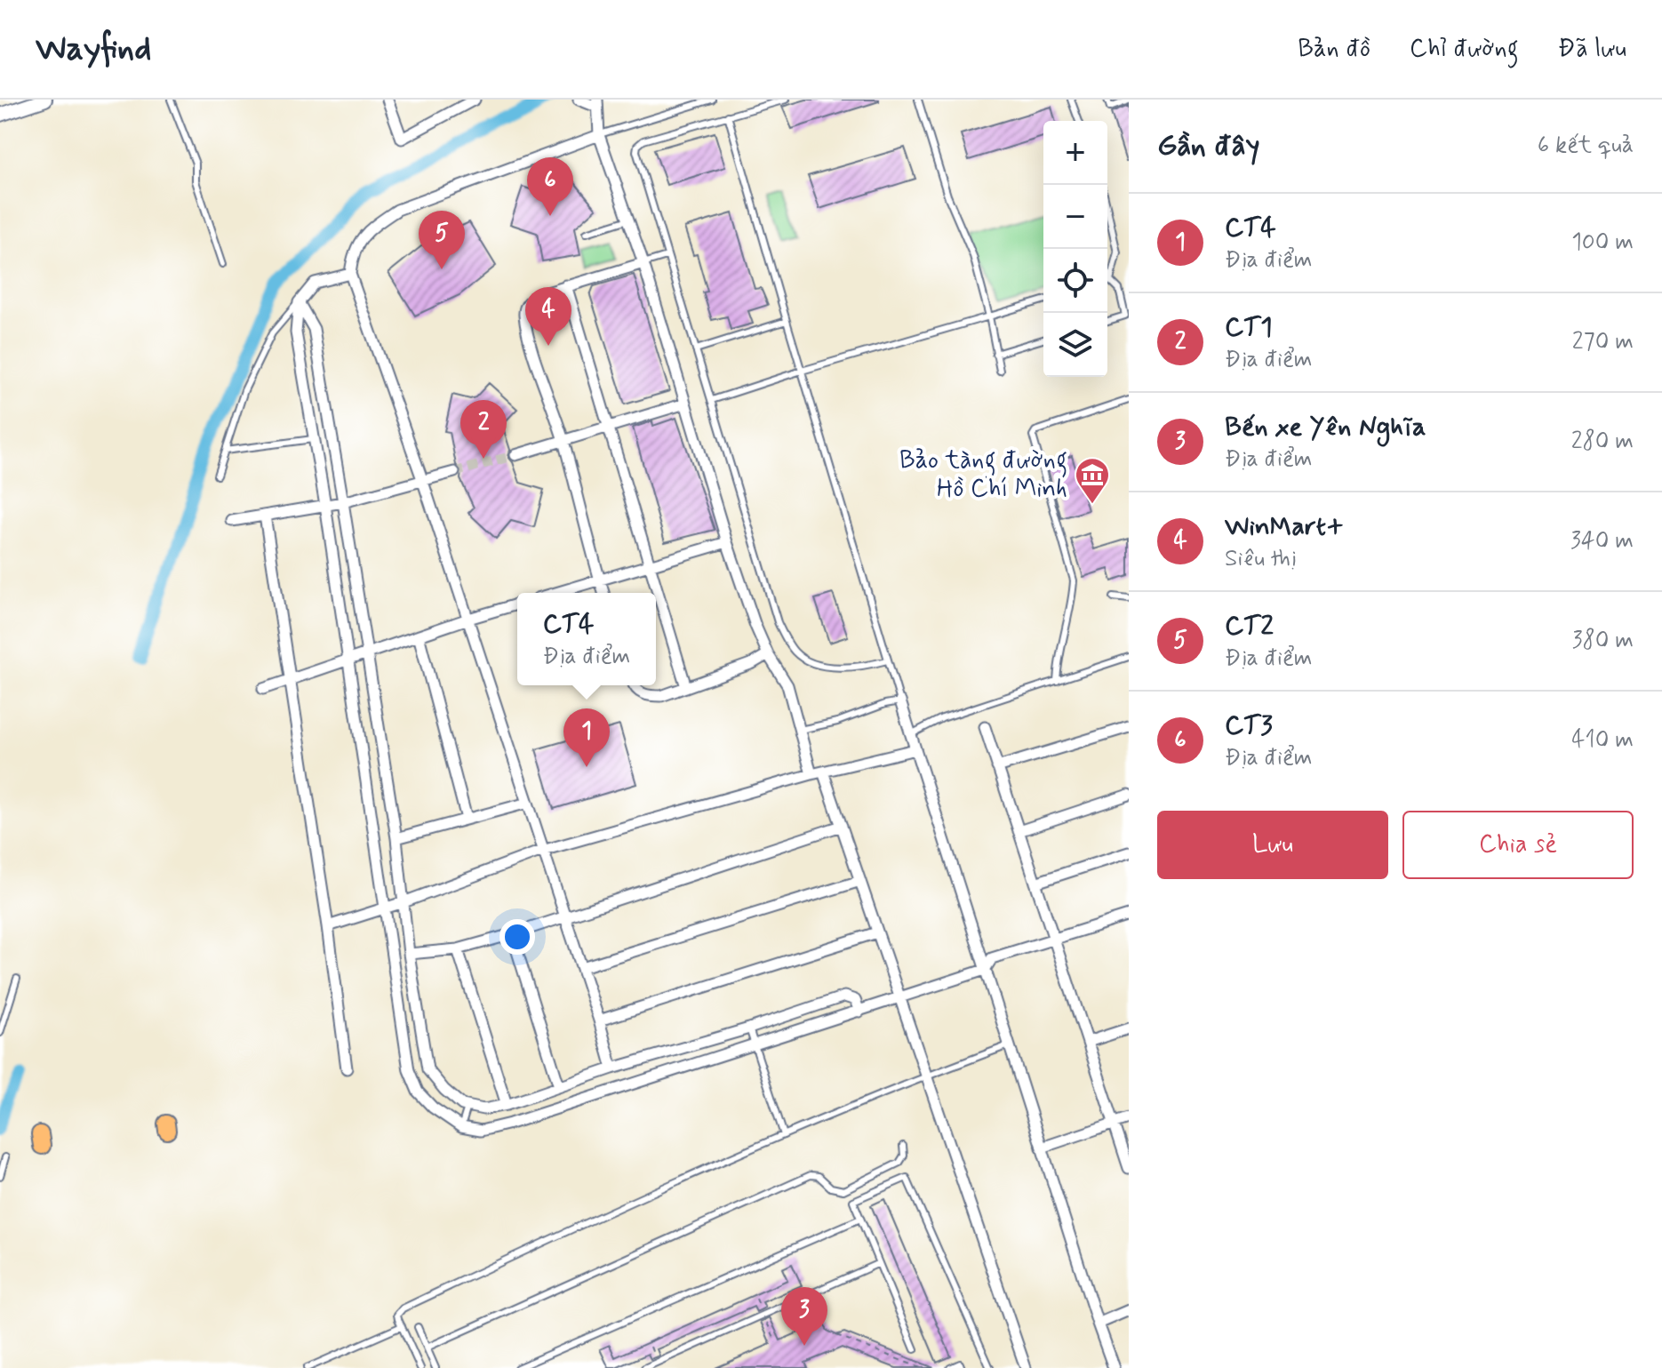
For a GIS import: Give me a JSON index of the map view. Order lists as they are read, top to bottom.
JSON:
{
  "places": {
    "museum": ["Bảo tàng đường Hồ Chí Minh"]
  },
  "page": {
    "header": "Wayfind",
    "nav": ["Bản đồ", "Chỉ đường", "Đã lưu"],
    "heading": ["Gần đây", "6 kết quả"],
    "map_buttons": ["+", "−"],
    "pins": [
      "6",
      "5",
      "4",
      "2",
      "1",
      "3"
    ],
    "list": [
      {
        "mark": "1",
        "name": "CT4",
        "note": "Địa điểm",
        "value": "100 m"
      },
      {
        "mark": "2",
        "name": "CT1",
        "note": "Địa điểm",
        "value": "270 m"
      },
      {
        "mark": "3",
        "name": "Bến xe Yên Nghĩa",
        "note": "Địa điểm",
        "value": "280 m"
      },
      {
        "mark": "4",
        "name": "WinMart+",
        "note": "Siêu thị",
        "value": "340 m"
      },
      {
        "mark": "5",
        "name": "CT2",
        "note": "Địa điểm",
        "value": "380 m"
      },
      {
        "mark": "6",
        "name": "CT3",
        "note": "Địa điểm",
        "value": "410 m"
      }
    ],
    "popup": ["CT4", "Địa điểm"],
    "buttons": ["Lưu", "Chia sẻ"]
  }
}
